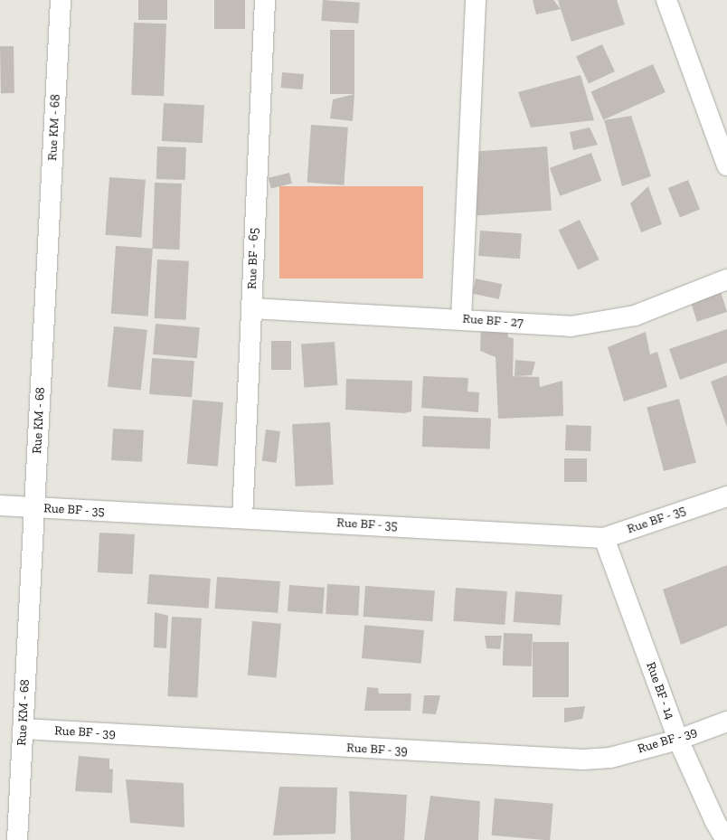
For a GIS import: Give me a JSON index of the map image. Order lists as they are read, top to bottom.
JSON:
{
  "streets": {
    "street": [
      "Rue KM - 68",
      "Rue BF - 65",
      "Rue BF - 27",
      "Rue BF - 35",
      "Rue BF - 14",
      "Rue BF - 39"
    ]
  },
  "crossings": [
    ["Rue KM - 68", "Rue BF - 35"],
    ["Rue KM - 68", "Rue BF - 39"],
    ["Rue BF - 65", "Rue BF - 27"],
    ["Rue BF - 65", "Rue BF - 35"],
    ["Rue BF - 35", "Rue BF - 14"],
    ["Rue BF - 14", "Rue BF - 39"]
  ]
}
